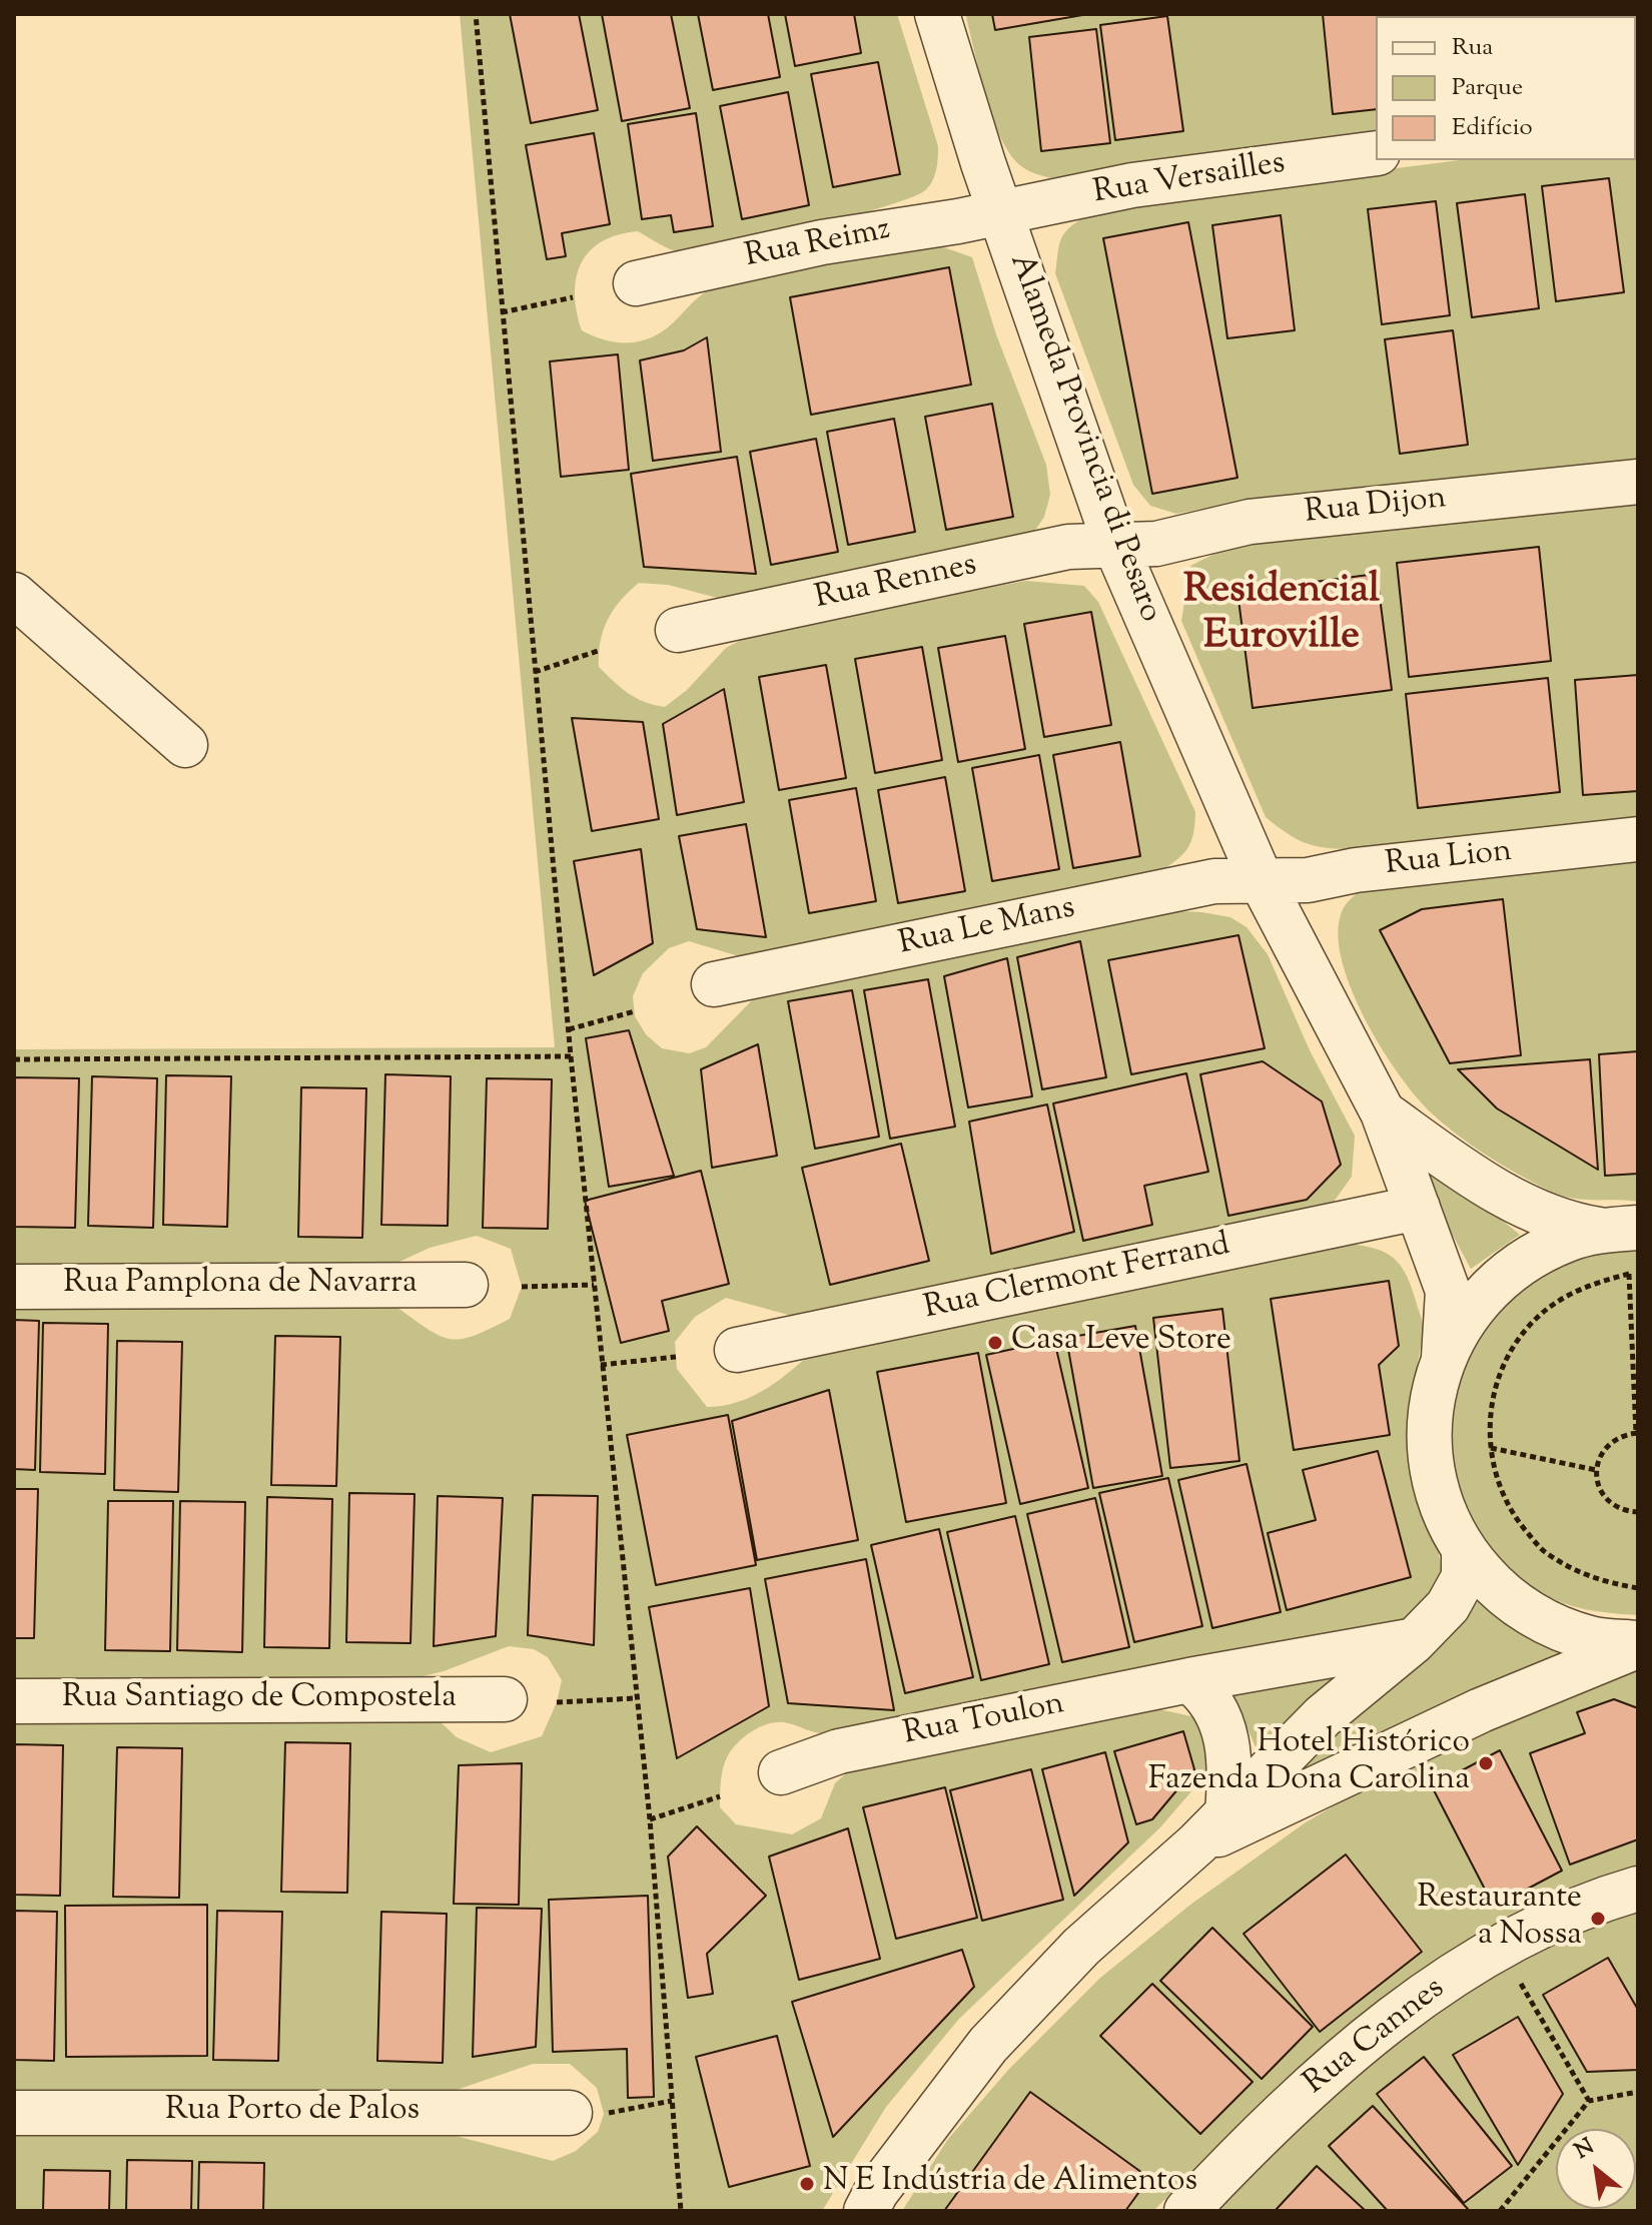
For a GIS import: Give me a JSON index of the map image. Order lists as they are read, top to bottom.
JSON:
{
  "streets": {
    "street": [
      "Rua Versailles",
      "Rua Reimz",
      "Alameda Provincia di Pesaro",
      "Rua Dijon",
      "Rua Rennes",
      "Rua Lion",
      "Rua Le Mans",
      "Rua Clermont Ferrand",
      "Rua Pamplona de Navarra",
      "Rua Santiago de Compostela",
      "Rua Toulon",
      "Rua Cannes",
      "Rua Porto de Palos"
    ]
  },
  "crossings": [
    ["Rua Versailles", "Rua Reimz"],
    ["Rua Versailles", "Alameda Provincia di Pesaro"],
    ["Rua Reimz", "Alameda Provincia di Pesaro"],
    ["Alameda Provincia di Pesaro", "Rua Dijon"],
    ["Alameda Provincia di Pesaro", "Rua Rennes"],
    ["Alameda Provincia di Pesaro", "Rua Lion"],
    ["Alameda Provincia di Pesaro", "Rua Le Mans"],
    ["Alameda Provincia di Pesaro", "Rua Clermont Ferrand"],
    ["Rua Dijon", "Rua Rennes"],
    ["Rua Lion", "Rua Le Mans"]
  ],
  "districts": ["Residencial Euroville"],
  "places": [
    "Casa Leve Store",
    "Hotel Histórico Fazenda Dona Carolina",
    "Restaurante a Nossa",
    "N E Indústria de Alimentos"
  ],
  "legend": ["Rua", "Parque", "Edifício"],
  "north": "top left"
}
